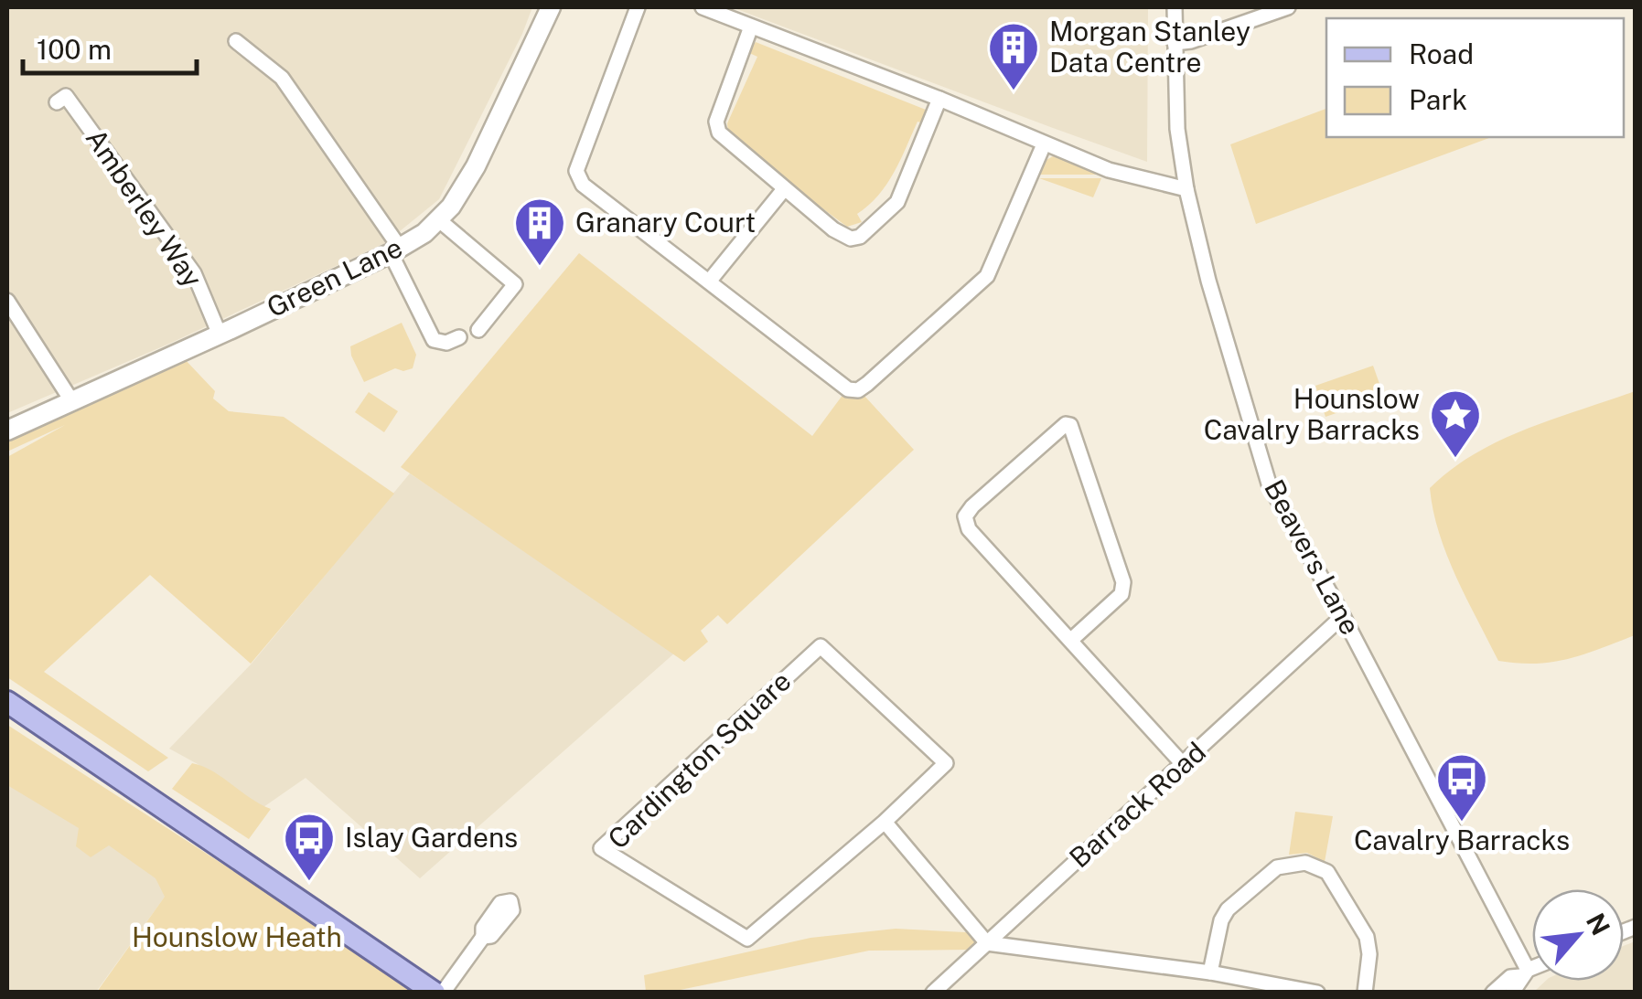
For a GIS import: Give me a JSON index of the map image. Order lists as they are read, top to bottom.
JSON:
{
  "streets": {
    "street": [
      "Amberley Way",
      "Green Lane",
      "Beavers Lane",
      "Cardington Square",
      "Barrack Road"
    ]
  },
  "crossings": [
    ["Amberley Way", "Green Lane"],
    ["Beavers Lane", "Barrack Road"]
  ],
  "parks": ["Hounslow Heath"],
  "places": {
    "building": ["Morgan Stanley Data Centre", "Granary Court"],
    "place": ["Hounslow Cavalry Barracks"],
    "bus stop": ["Cavalry Barracks", "Islay Gardens"]
  },
  "legend": ["Road", "Park"],
  "scale_bar": "100 m",
  "north": "top right"
}
